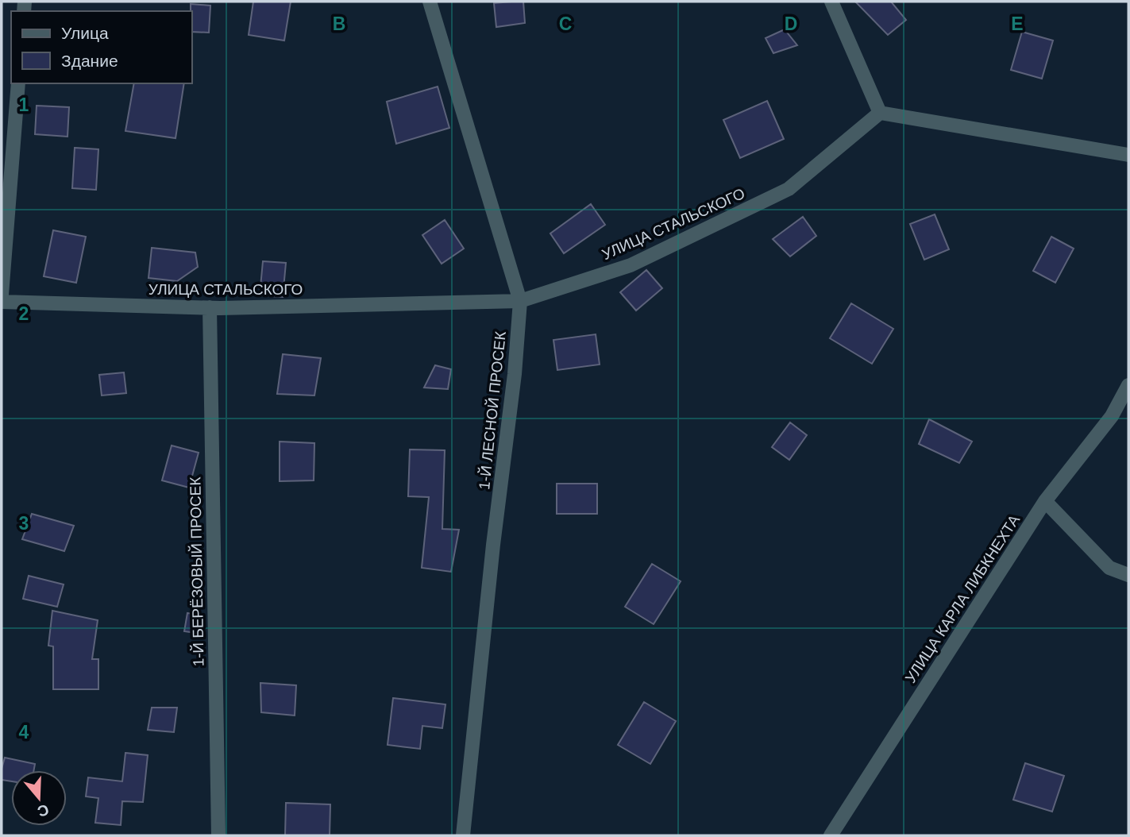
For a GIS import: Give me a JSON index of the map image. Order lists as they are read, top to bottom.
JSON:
{
  "streets": {
    "street": [
      "УЛИЦА СТАЛЬСКОГО",
      "1-Й ЛЕСНОЙ ПРОСЕК",
      "1-Й БЕРЁЗОВЫЙ ПРОСЕК",
      "УЛИЦА КАРЛА ЛИБКНЕХТА"
    ]
  },
  "crossings": [
    ["УЛИЦА СТАЛЬСКОГО", "1-Й ЛЕСНОЙ ПРОСЕК"],
    ["УЛИЦА СТАЛЬСКОГО", "1-Й БЕРЁЗОВЫЙ ПРОСЕК"]
  ],
  "legend": ["Улица", "Здание"],
  "north": "bottom",
  "grid": {
    "columns": [
      "B",
      "C",
      "D",
      "E"
    ],
    "rows": [
      "1",
      "2",
      "3",
      "4"
    ]
  }
}
